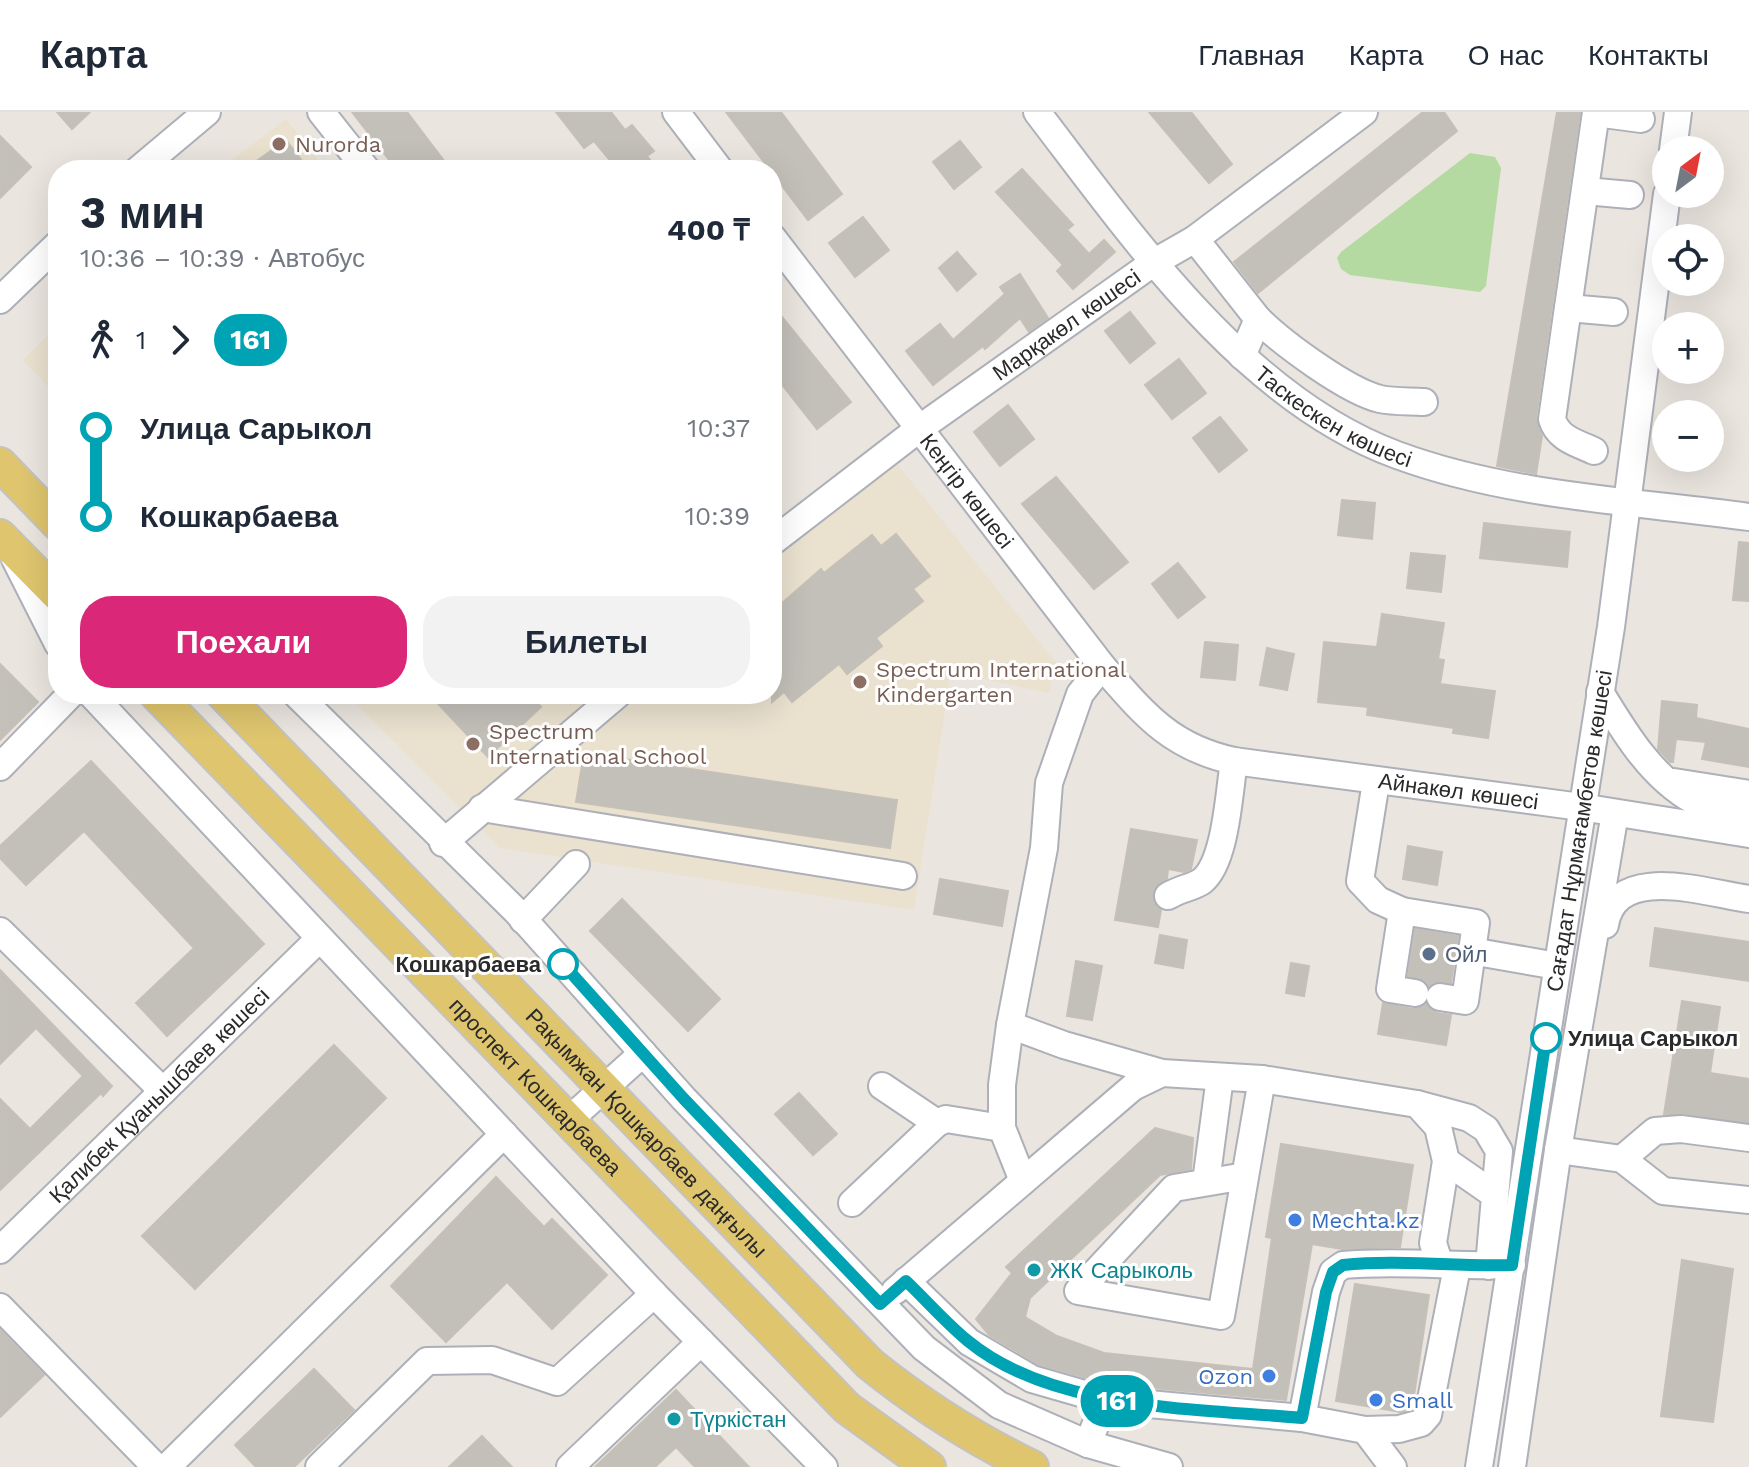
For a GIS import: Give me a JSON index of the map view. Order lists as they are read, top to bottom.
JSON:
{
  "streets": {
    "main road": ["проспект Кошкарбаева", "Рақымжан Қошқарбаев даңғылы"],
    "street": [
      "Марқакөл көшесі",
      "Таскескен көшесі",
      "Кеңгір көшесі",
      "Айнакөл көшесі",
      "Сағадат Нұрмағамбетов көшесі",
      "Қалибек Қуанышбаев көшесі"
    ]
  },
  "crossings": [
    ["Марқакөл көшесі", "Таскескен көшесі"],
    ["Марқакөл көшесі", "Кеңгір көшесі"],
    ["Таскескен көшесі", "Сағадат Нұрмағамбетов көшесі"],
    ["Кеңгір көшесі", "Айнакөл көшесі"],
    ["Айнакөл көшесі", "Сағадат Нұрмағамбетов көшесі"]
  ],
  "places": [
    "Nurorda",
    "Spectrum International Kindergarten",
    "Spectrum International School",
    "Ойл",
    "Кошкарбаева",
    "Улица Сарыкол",
    "Mechta.kz",
    "ЖК Сарыколь",
    "Ozon",
    "Small",
    "Түркістан"
  ],
  "lines": ["bus line 161"],
  "north": "top right",
  "page": {
    "header": "Карта",
    "nav": [
      "Главная",
      "Карта",
      "О нас",
      "Контакты"
    ],
    "on_map": "161",
    "map_buttons": ["+", "−"],
    "heading": ["3 мин", "10:36 – 10:39 · Автобус", "400 ₸"],
    "legs": ["1", "161"],
    "list": [
      {
        "name": "Улица Сарыкол",
        "value": "10:37"
      },
      {
        "name": "Кошкарбаева",
        "value": "10:39"
      }
    ],
    "buttons": ["Поехали", "Билеты"]
  }
}
